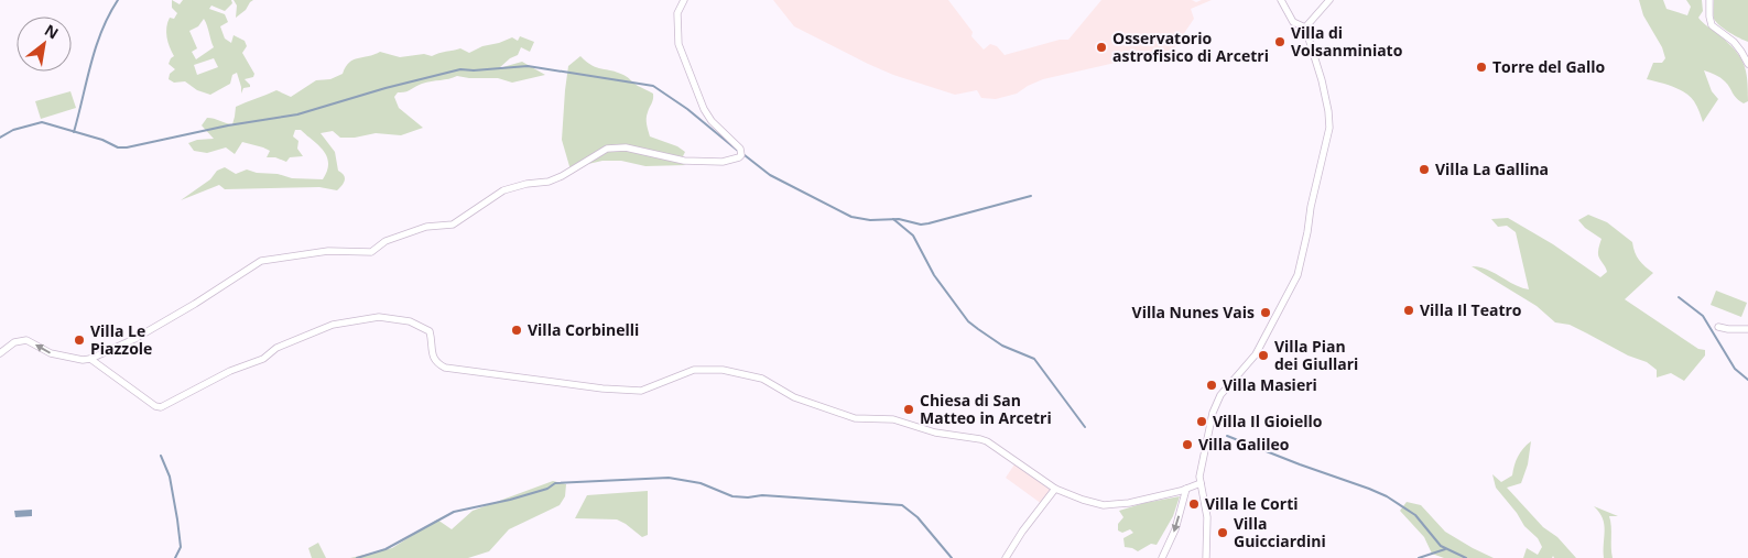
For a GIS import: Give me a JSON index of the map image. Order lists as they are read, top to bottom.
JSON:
{
  "places": [
    "Villa di Volsanminiato",
    "Osservatorio astrofisico di Arcetri",
    "Torre del Gallo",
    "Villa La Gallina",
    "Villa Il Teatro",
    "Villa Nunes Vais",
    "Villa Corbinelli",
    "Villa Le Piazzole",
    "Villa Pian dei Giullari",
    "Villa Masieri",
    "Chiesa di San Matteo in Arcetri",
    "Villa Il Gioiello",
    "Villa Galileo",
    "Villa le Corti",
    "Villa Guicciardini"
  ],
  "north": "top right"
}
